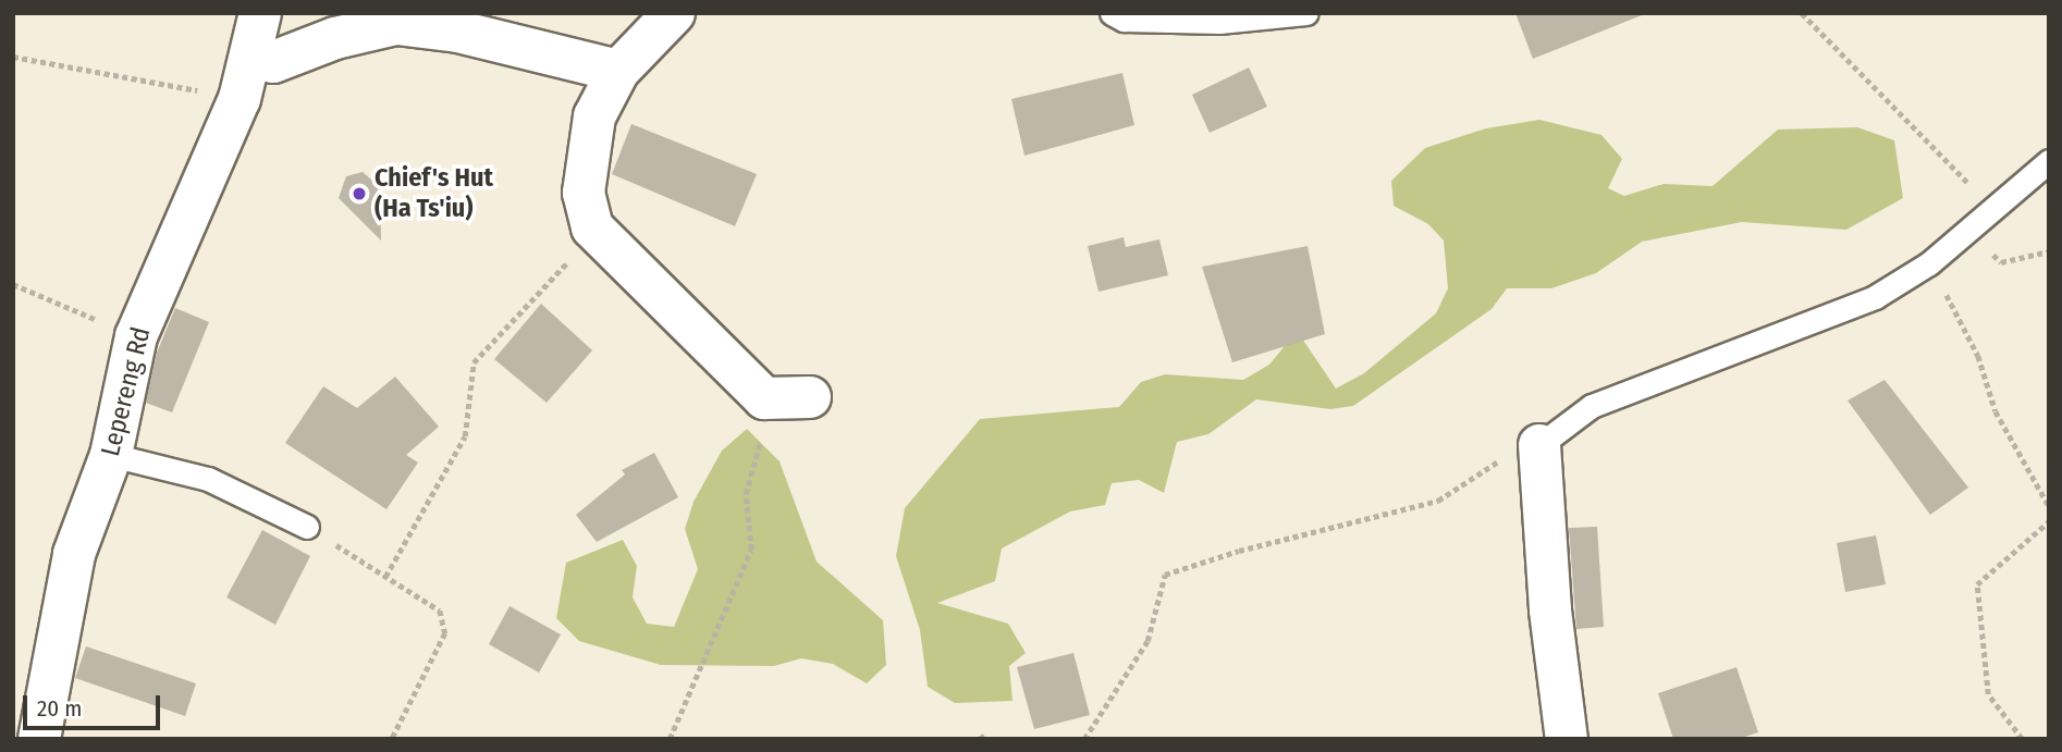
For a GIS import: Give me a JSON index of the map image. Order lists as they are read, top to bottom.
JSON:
{
  "streets": {
    "street": ["Lepereng Rd"]
  },
  "places": ["Chief's Hut (Ha Ts'iu)"],
  "scale_bar": "20 m"
}
